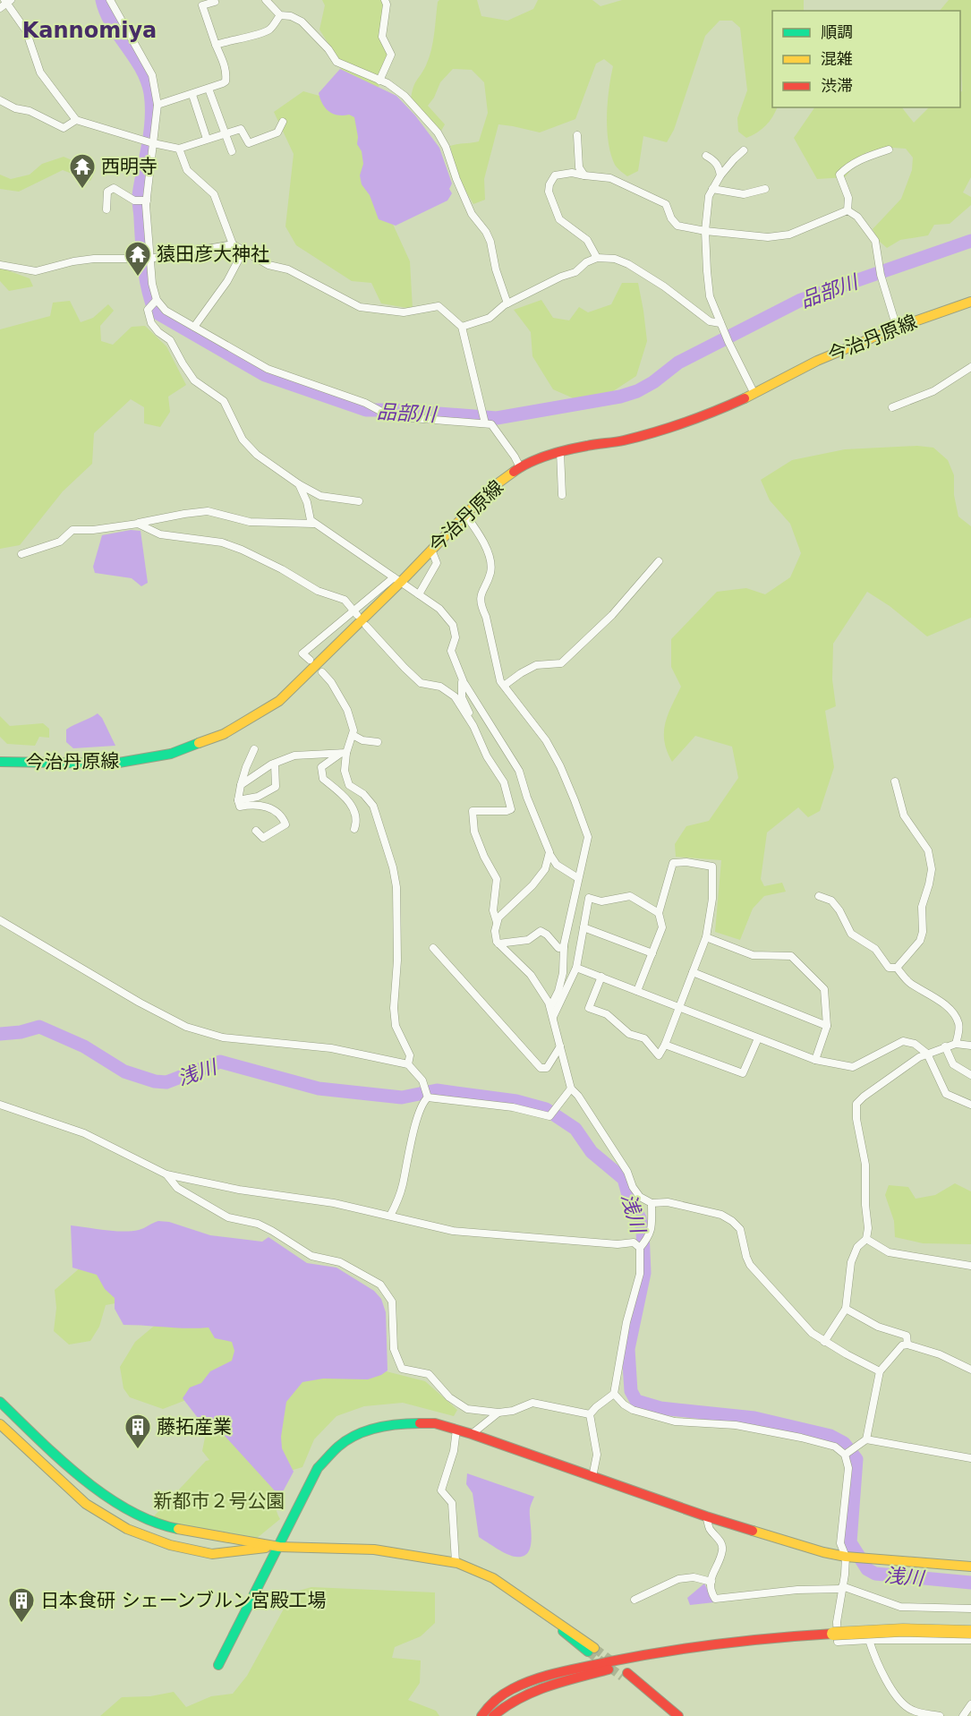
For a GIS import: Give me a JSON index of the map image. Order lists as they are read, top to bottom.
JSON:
{
  "streets": {
    "main road": ["今治丹原線"]
  },
  "districts": ["Kannomiya"],
  "water": ["品部川", "浅川"],
  "parks": ["新都市２号公園"],
  "places": {
    "temple": ["西明寺", "猿田彦大神社"],
    "building": ["藤拓産業", "日本食研 シェーンブルン宮殿工場"]
  },
  "legend": ["順調", "混雑", "渋滞"]
}
